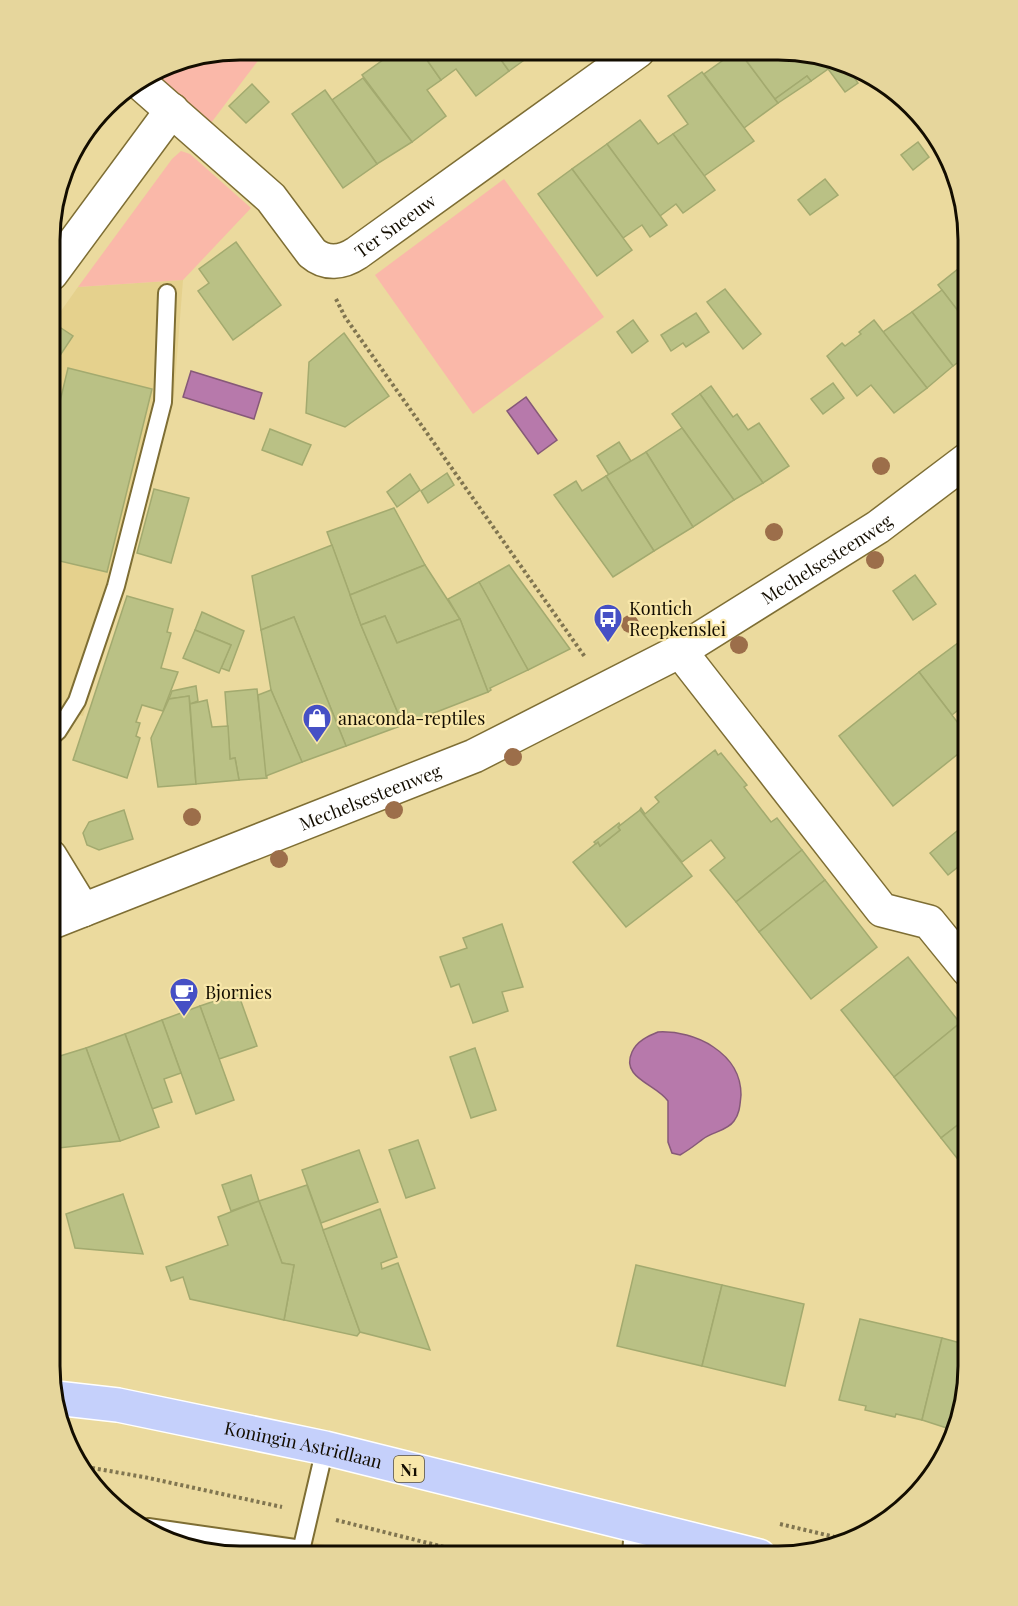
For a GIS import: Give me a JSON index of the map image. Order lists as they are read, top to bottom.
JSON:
{
  "streets": {
    "main road": ["Koningin Astridlaan", "N1"],
    "street": ["Ter Sneeuw", "Mechelsesteenweg"]
  },
  "places": {
    "bus stop": ["Kontich Reepkenslei"],
    "shop": ["anaconda-reptiles"],
    "cafe": ["Bjornies"]
  }
}
